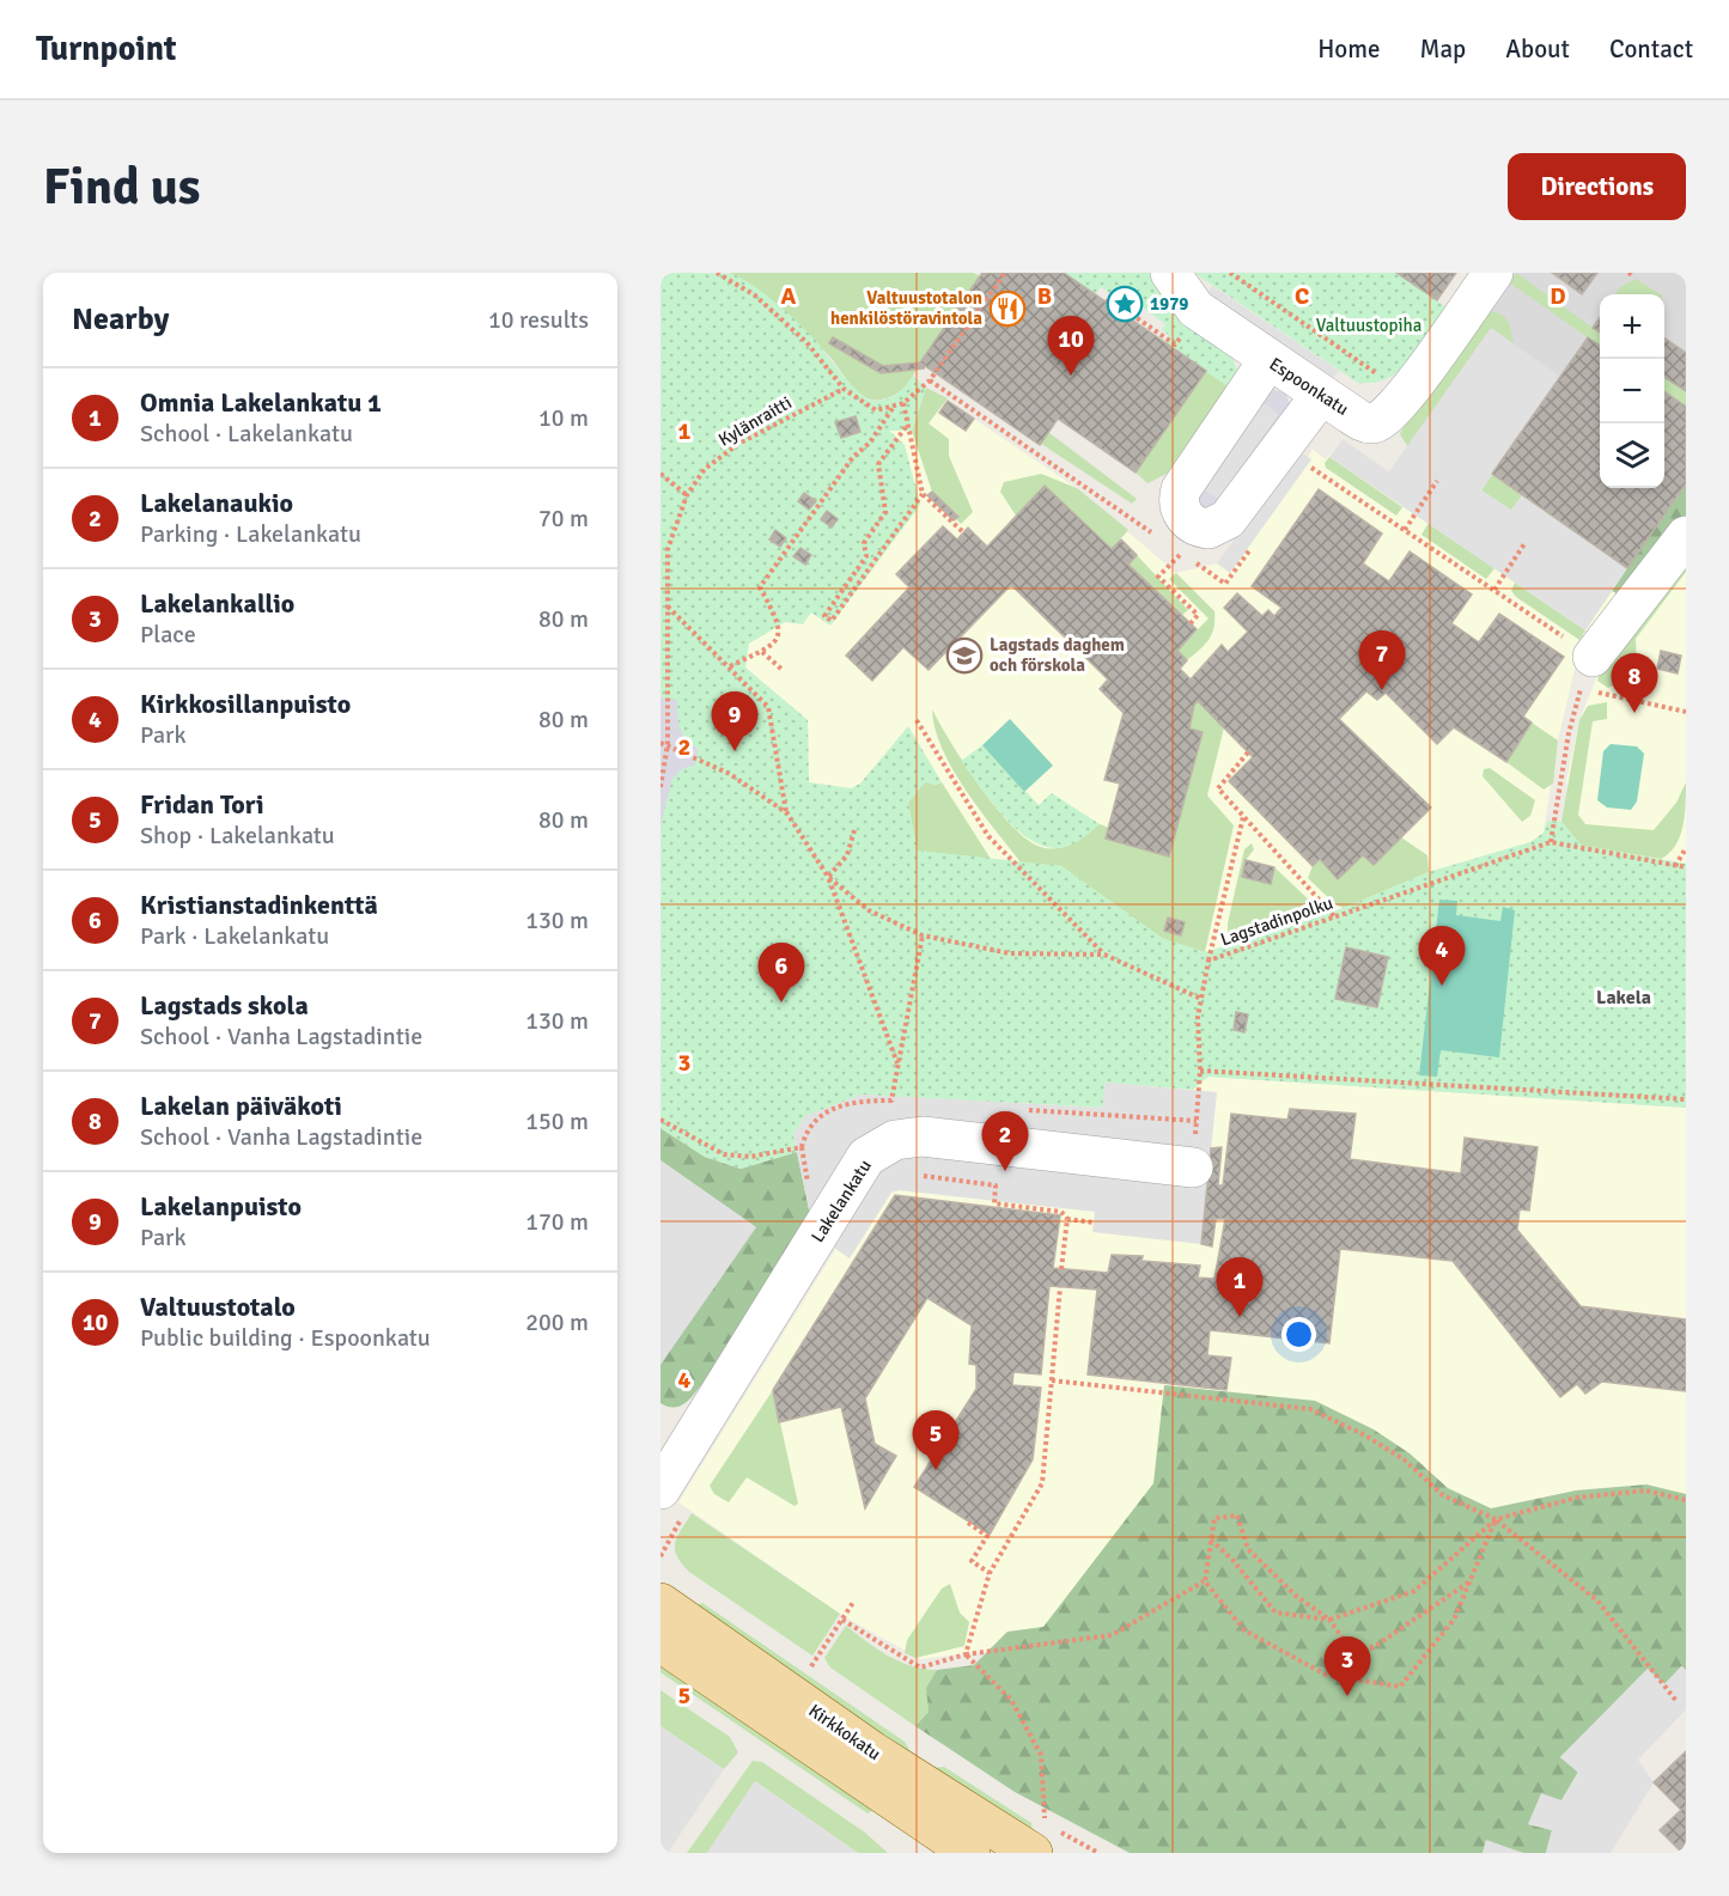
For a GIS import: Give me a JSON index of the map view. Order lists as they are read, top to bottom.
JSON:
{
  "streets": {
    "main road": ["Kirkkokatu"],
    "street": ["Espoonkatu", "Lakelankatu"],
    "path": ["Kylänraitti", "Lagstadinpolku"]
  },
  "crossings": [
    ["Lagstadinpolku", "Lakelankatu"]
  ],
  "districts": ["Lakela"],
  "parks": ["Valtuustopiha"],
  "places": {
    "place": ["1979"],
    "restaurant": ["Valtuustotalon henkilöstöravintola"],
    "school or university": ["Lagstads daghem och förskola"]
  },
  "page": {
    "header": "Turnpoint",
    "nav": [
      "Home",
      "Map",
      "About",
      "Contact"
    ],
    "buttons": "Directions",
    "title": "Find us",
    "heading": ["Nearby", "10 results"],
    "map_buttons": ["+", "−"],
    "pins": [
      "10",
      "7",
      "8",
      "9",
      "4",
      "6",
      "2",
      "1",
      "5",
      "3"
    ],
    "list": [
      {
        "mark": "1",
        "name": "Omnia Lakelankatu 1",
        "note": "School · Lakelankatu",
        "value": "10 m"
      },
      {
        "mark": "2",
        "name": "Lakelanaukio",
        "note": "Parking · Lakelankatu",
        "value": "70 m"
      },
      {
        "mark": "3",
        "name": "Lakelankallio",
        "note": "Place",
        "value": "80 m"
      },
      {
        "mark": "4",
        "name": "Kirkkosillanpuisto",
        "note": "Park",
        "value": "80 m"
      },
      {
        "mark": "5",
        "name": "Fridan Tori",
        "note": "Shop · Lakelankatu",
        "value": "80 m"
      },
      {
        "mark": "6",
        "name": "Kristianstadinkenttä",
        "note": "Park · Lakelankatu",
        "value": "130 m"
      },
      {
        "mark": "7",
        "name": "Lagstads skola",
        "note": "School · Vanha Lagstadintie",
        "value": "130 m"
      },
      {
        "mark": "8",
        "name": "Lakelan päiväkoti",
        "note": "School · Vanha Lagstadintie",
        "value": "150 m"
      },
      {
        "mark": "9",
        "name": "Lakelanpuisto",
        "note": "Park",
        "value": "170 m"
      },
      {
        "mark": "10",
        "name": "Valtuustotalo",
        "note": "Public building · Espoonkatu",
        "value": "200 m"
      }
    ]
  },
  "grid": {
    "columns": [
      "A",
      "B",
      "C",
      "D"
    ],
    "rows": [
      "1",
      "2",
      "3",
      "4",
      "5"
    ]
  }
}
